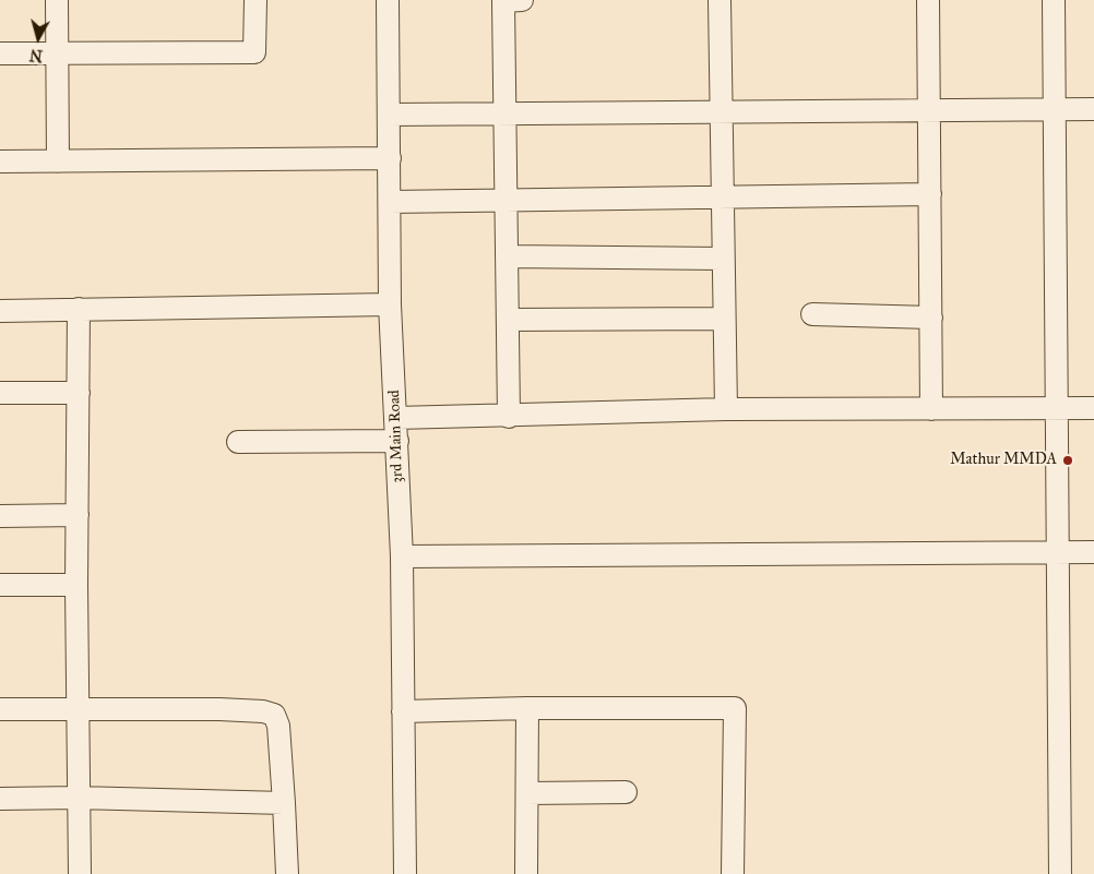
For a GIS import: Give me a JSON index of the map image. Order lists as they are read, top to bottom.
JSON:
{
  "streets": {
    "street": ["3rd Main Road"]
  },
  "places": ["Mathur MMDA"],
  "north": "bottom"
}
